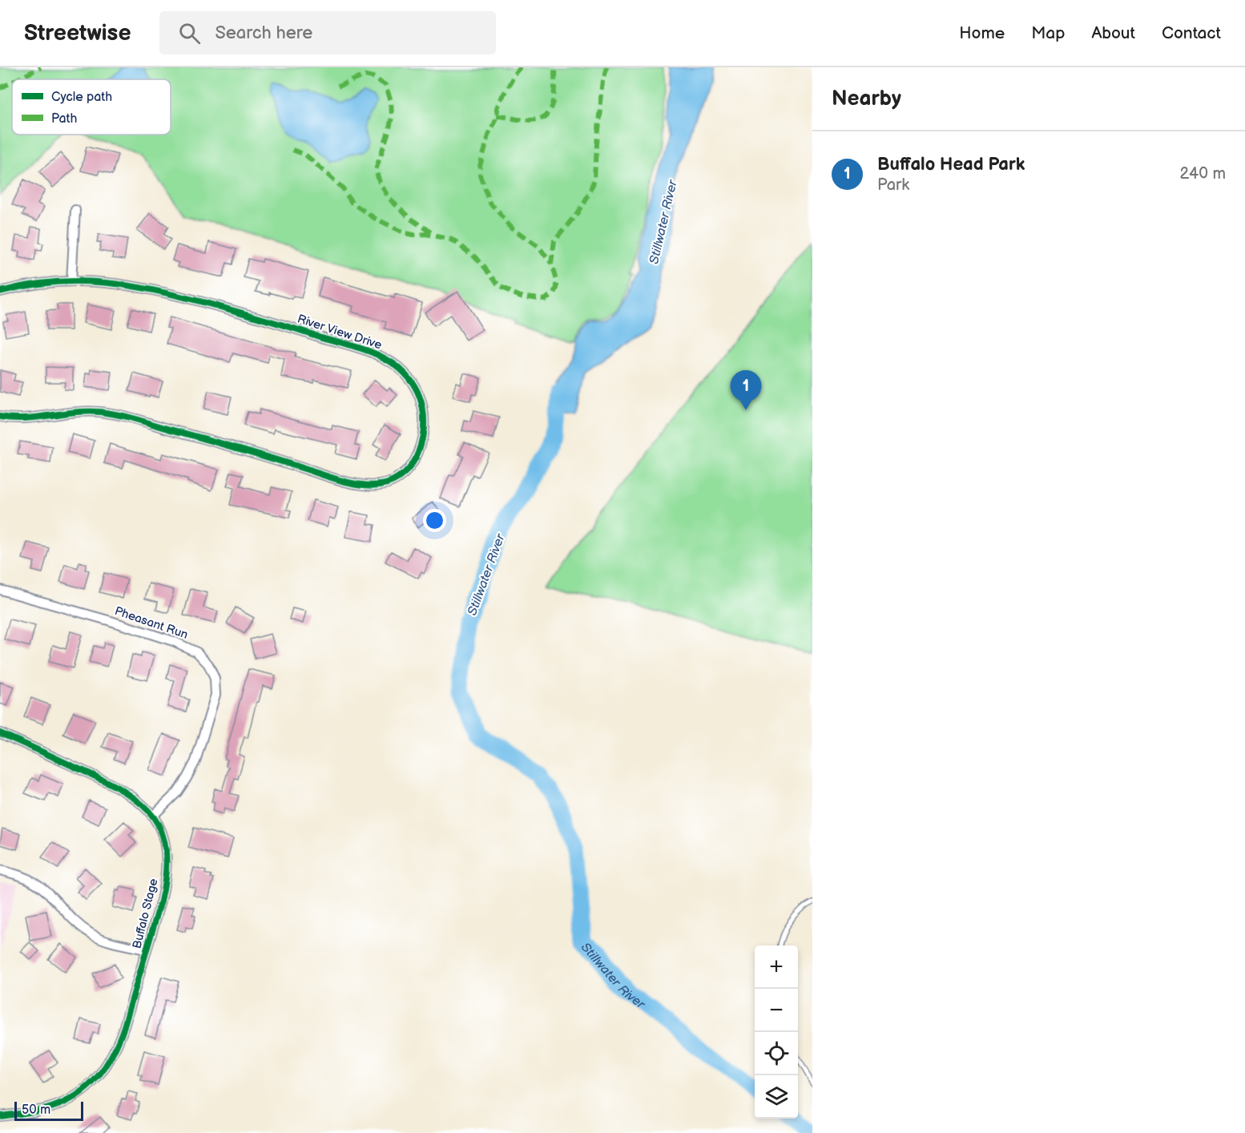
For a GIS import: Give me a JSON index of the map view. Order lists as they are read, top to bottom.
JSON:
{
  "streets": {
    "street": ["River View Drive", "Pheasant Run", "Buffalo Stage"]
  },
  "crossings": [
    ["Pheasant Run", "Buffalo Stage"]
  ],
  "water": ["Stillwater River"],
  "legend": ["Cycle path", "Path"],
  "scale_bar": "50 m",
  "page": {
    "header": "Streetwise",
    "search": "Search here",
    "nav": [
      "Home",
      "Map",
      "About",
      "Contact"
    ],
    "heading": "Nearby",
    "list": [
      {
        "mark": "1",
        "name": "Buffalo Head Park",
        "note": "Park",
        "value": "240 m"
      }
    ],
    "pins": "1",
    "map_buttons": ["+", "−"],
    "scale": "50 m"
  }
}
